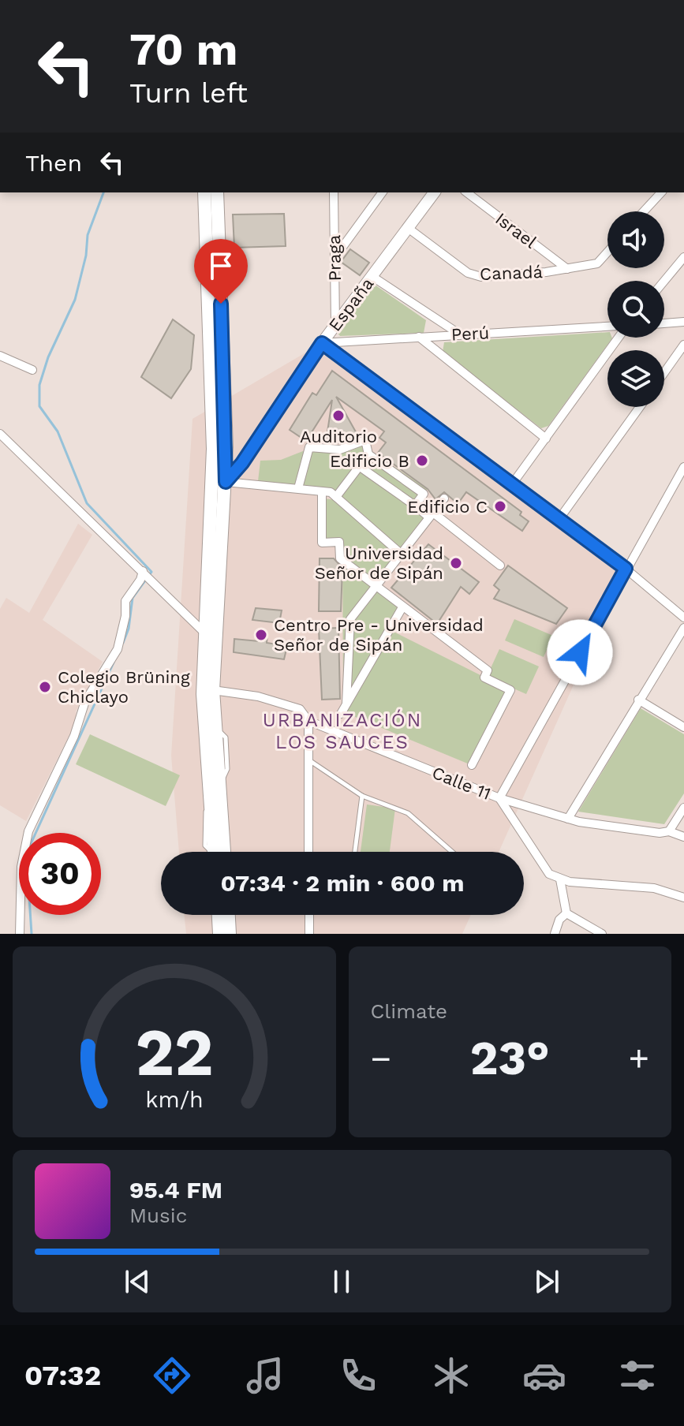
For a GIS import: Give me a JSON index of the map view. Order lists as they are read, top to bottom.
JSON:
{
  "streets": {
    "street": [
      "Israel",
      "Praga",
      "Canadá",
      "España",
      "Perú",
      "Calle 11"
    ]
  },
  "crossings": [
    ["Israel", "Canadá"],
    ["Praga", "España"],
    ["Canadá", "España"],
    ["España", "Perú"]
  ],
  "districts": ["URBANIZACIÓN LOS SAUCES"],
  "places": [
    "Auditorio",
    "Edificio B",
    "Edificio C",
    "Universidad Señor de Sipán",
    "Centro Pre - Universidad Señor de Sipán",
    "Colegio Brüning Chiclayo"
  ],
  "page": {
    "turn": ["70 m", "Turn left"],
    "then": "Then",
    "limit": "30",
    "trip": "07:34 · 2 min · 600 m",
    "tile": "Climate",
    "heat": ["−", "23°", "+"],
    "song": ["95.4 FM", "Music"],
    "tabs": "07:32",
    "gauge": ["22", "km/h"]
  }
}
